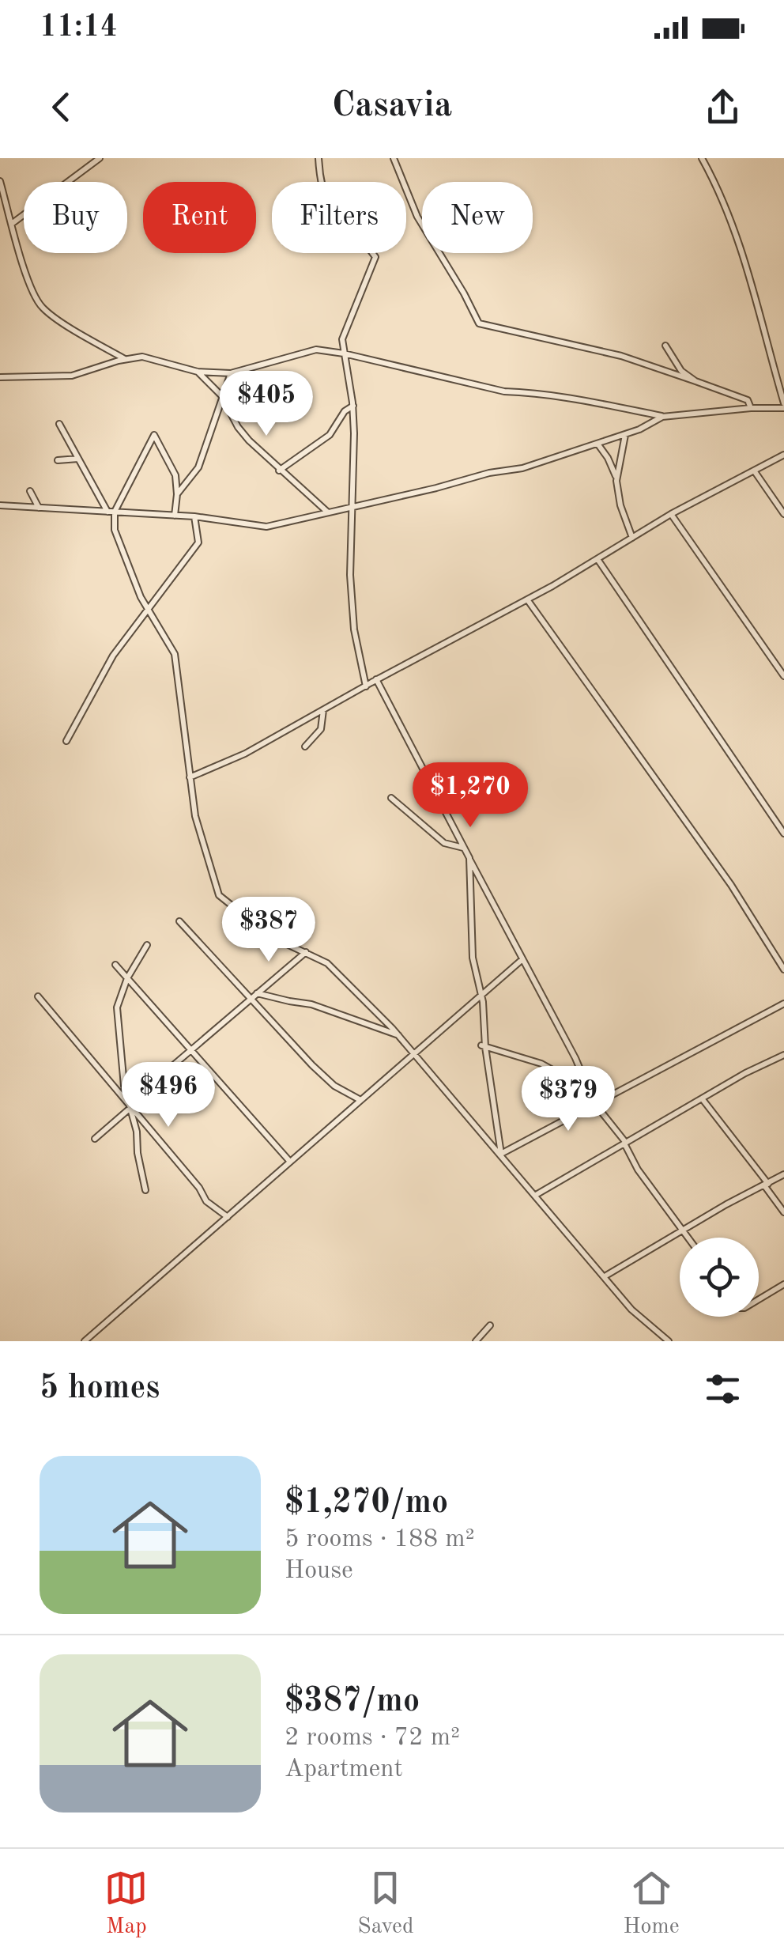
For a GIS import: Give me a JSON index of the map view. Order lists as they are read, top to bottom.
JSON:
{
  "page": {
    "status": "11:14",
    "header": "Casavia",
    "chip": [
      "Buy",
      "Rent",
      "Filters",
      "New"
    ],
    "price": [
      "$405",
      "$1,270",
      "$387",
      "$496",
      "$379"
    ],
    "heading": "5 homes",
    "list": [
      {
        "name": "$1,270/mo",
        "note": "5 rooms · 188 m² · House"
      },
      {
        "name": "$387/mo",
        "note": "2 rooms · 72 m² · Apartment"
      }
    ],
    "tabs": ["Map", "Saved", "Home"]
  }
}
